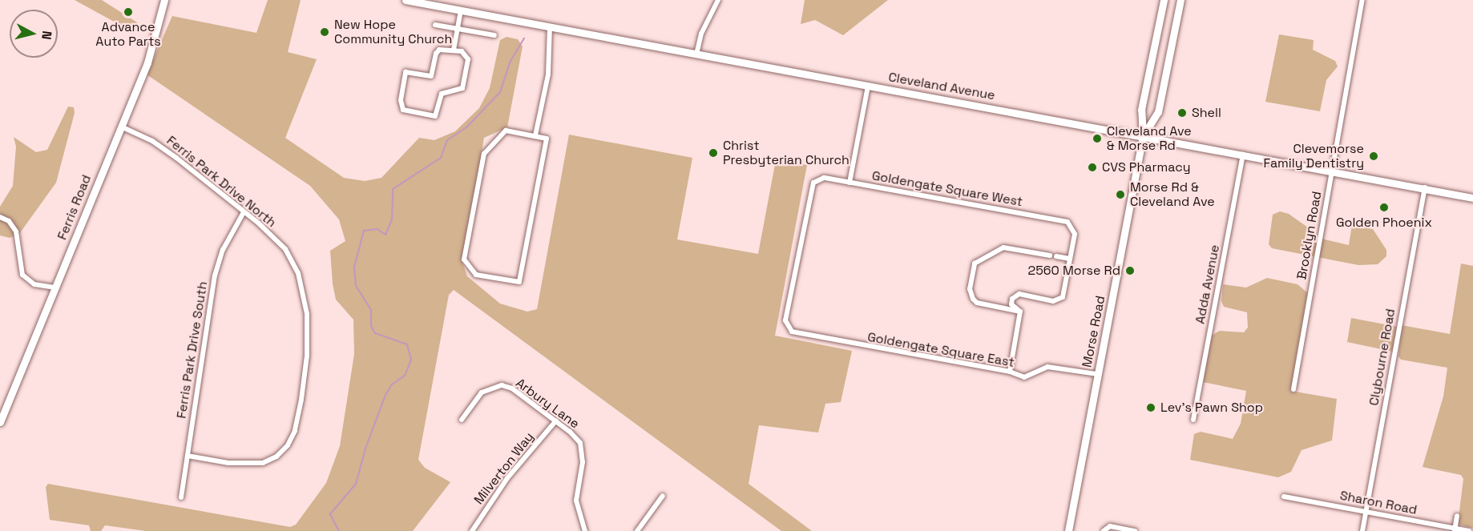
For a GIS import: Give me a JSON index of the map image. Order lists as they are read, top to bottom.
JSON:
{
  "streets": {
    "main road": ["Cleveland Avenue", "Ferris Road", "Morse Road"],
    "street": [
      "Ferris Park Drive North",
      "Goldengate Square West",
      "Brooklyn Road",
      "Adda Avenue",
      "Ferris Park Drive South",
      "Goldengate Square East",
      "Clybourne Road",
      "Arbury Lane",
      "Milverton Way",
      "Sharon Road"
    ]
  },
  "crossings": [
    ["Cleveland Avenue", "Brooklyn Road"],
    ["Cleveland Avenue", "Adda Avenue"],
    ["Cleveland Avenue", "Morse Road"],
    ["Cleveland Avenue", "Clybourne Road"],
    ["Ferris Park Drive North", "Ferris Road"],
    ["Ferris Park Drive North", "Ferris Park Drive South"],
    ["Goldengate Square West", "Goldengate Square East"],
    ["Morse Road", "Goldengate Square East"],
    ["Clybourne Road", "Sharon Road"],
    ["Arbury Lane", "Milverton Way"]
  ],
  "places": [
    "Advance Auto Parts",
    "New Hope Community Church",
    "Shell",
    "Cleveland Ave & Morse Rd",
    "Christ Presbyterian Church",
    "Clevemorse Family Dentistry",
    "CVS Pharmacy",
    "Morse Rd & Cleveland Ave",
    "Golden Phoenix",
    "2560 Morse Rd",
    "Lev's Pawn Shop"
  ],
  "north": "right"
}
